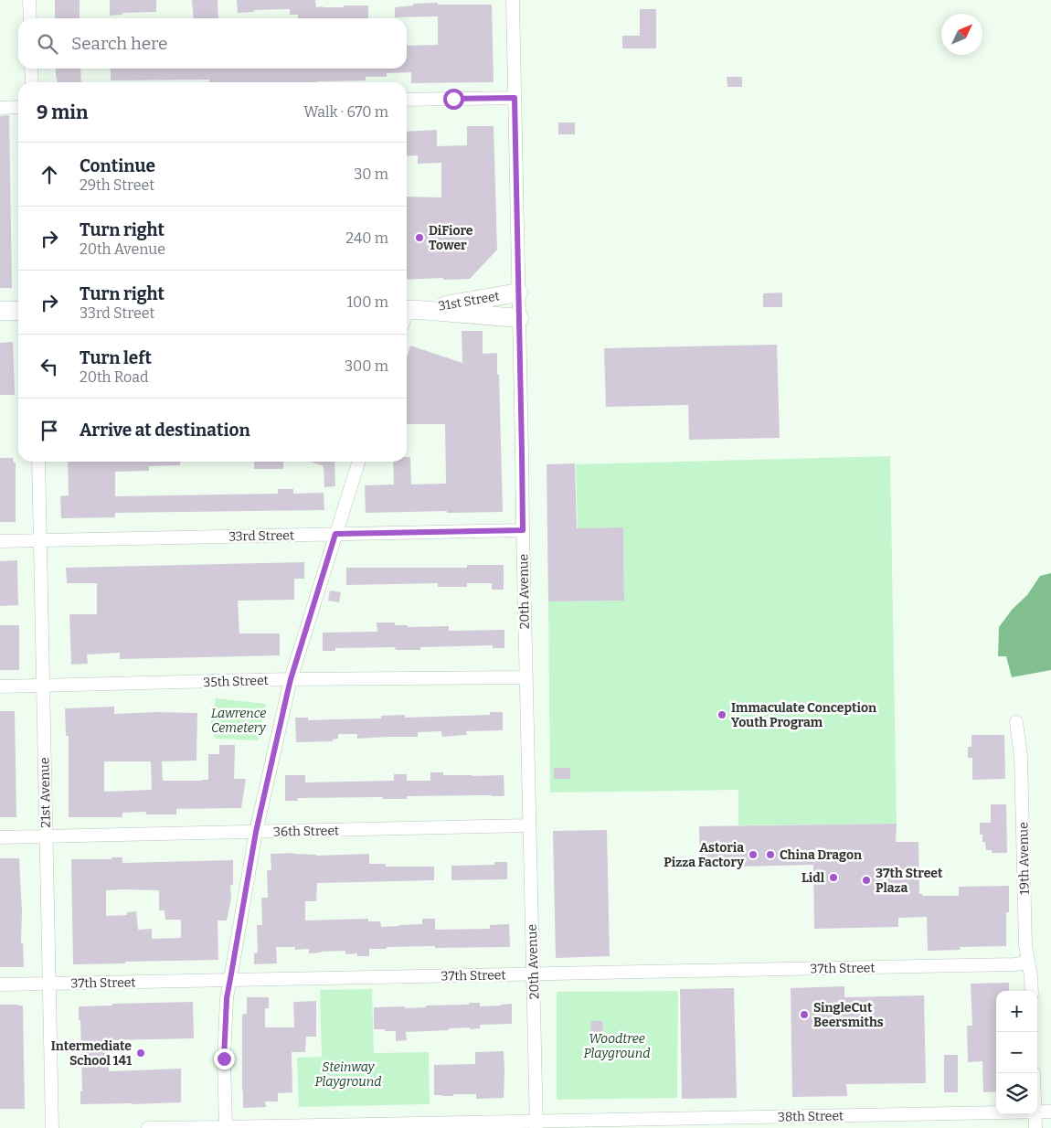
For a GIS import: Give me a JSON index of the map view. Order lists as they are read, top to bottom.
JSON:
{
  "streets": {
    "street": [
      "31st Street",
      "33rd Street",
      "20th Avenue",
      "35th Street",
      "21st Avenue",
      "36th Street",
      "19th Avenue",
      "37th Street",
      "38th Street"
    ]
  },
  "crossings": [
    ["31st Street", "20th Avenue"],
    ["33rd Street", "20th Avenue"],
    ["33rd Street", "21st Avenue"],
    ["20th Avenue", "35th Street"],
    ["20th Avenue", "36th Street"],
    ["20th Avenue", "37th Street"],
    ["20th Avenue", "38th Street"],
    ["35th Street", "21st Avenue"],
    ["21st Avenue", "36th Street"],
    ["21st Avenue", "37th Street"],
    ["19th Avenue", "37th Street"]
  ],
  "parks": ["Lawrence Cemetery", "Woodtree Playground", "Steinway Playground"],
  "places": [
    "DiFiore Tower",
    "Immaculate Conception Youth Program",
    "Astoria Pizza Factory",
    "China Dragon",
    "Lidl",
    "37th Street Plaza",
    "SingleCut Beersmiths",
    "Intermediate School 141"
  ],
  "north": "top right",
  "page": {
    "search": "Search here",
    "heading": ["9 min", "Walk · 670 m"],
    "list": [
      ["Continue", "29th Street", "30 m"],
      ["Turn right", "20th Avenue", "240 m"],
      ["Turn right", "33rd Street", "100 m"],
      ["Turn left", "20th Road", "300 m"],
      "Arrive at destination"
    ],
    "map_buttons": ["+", "−"]
  }
}
